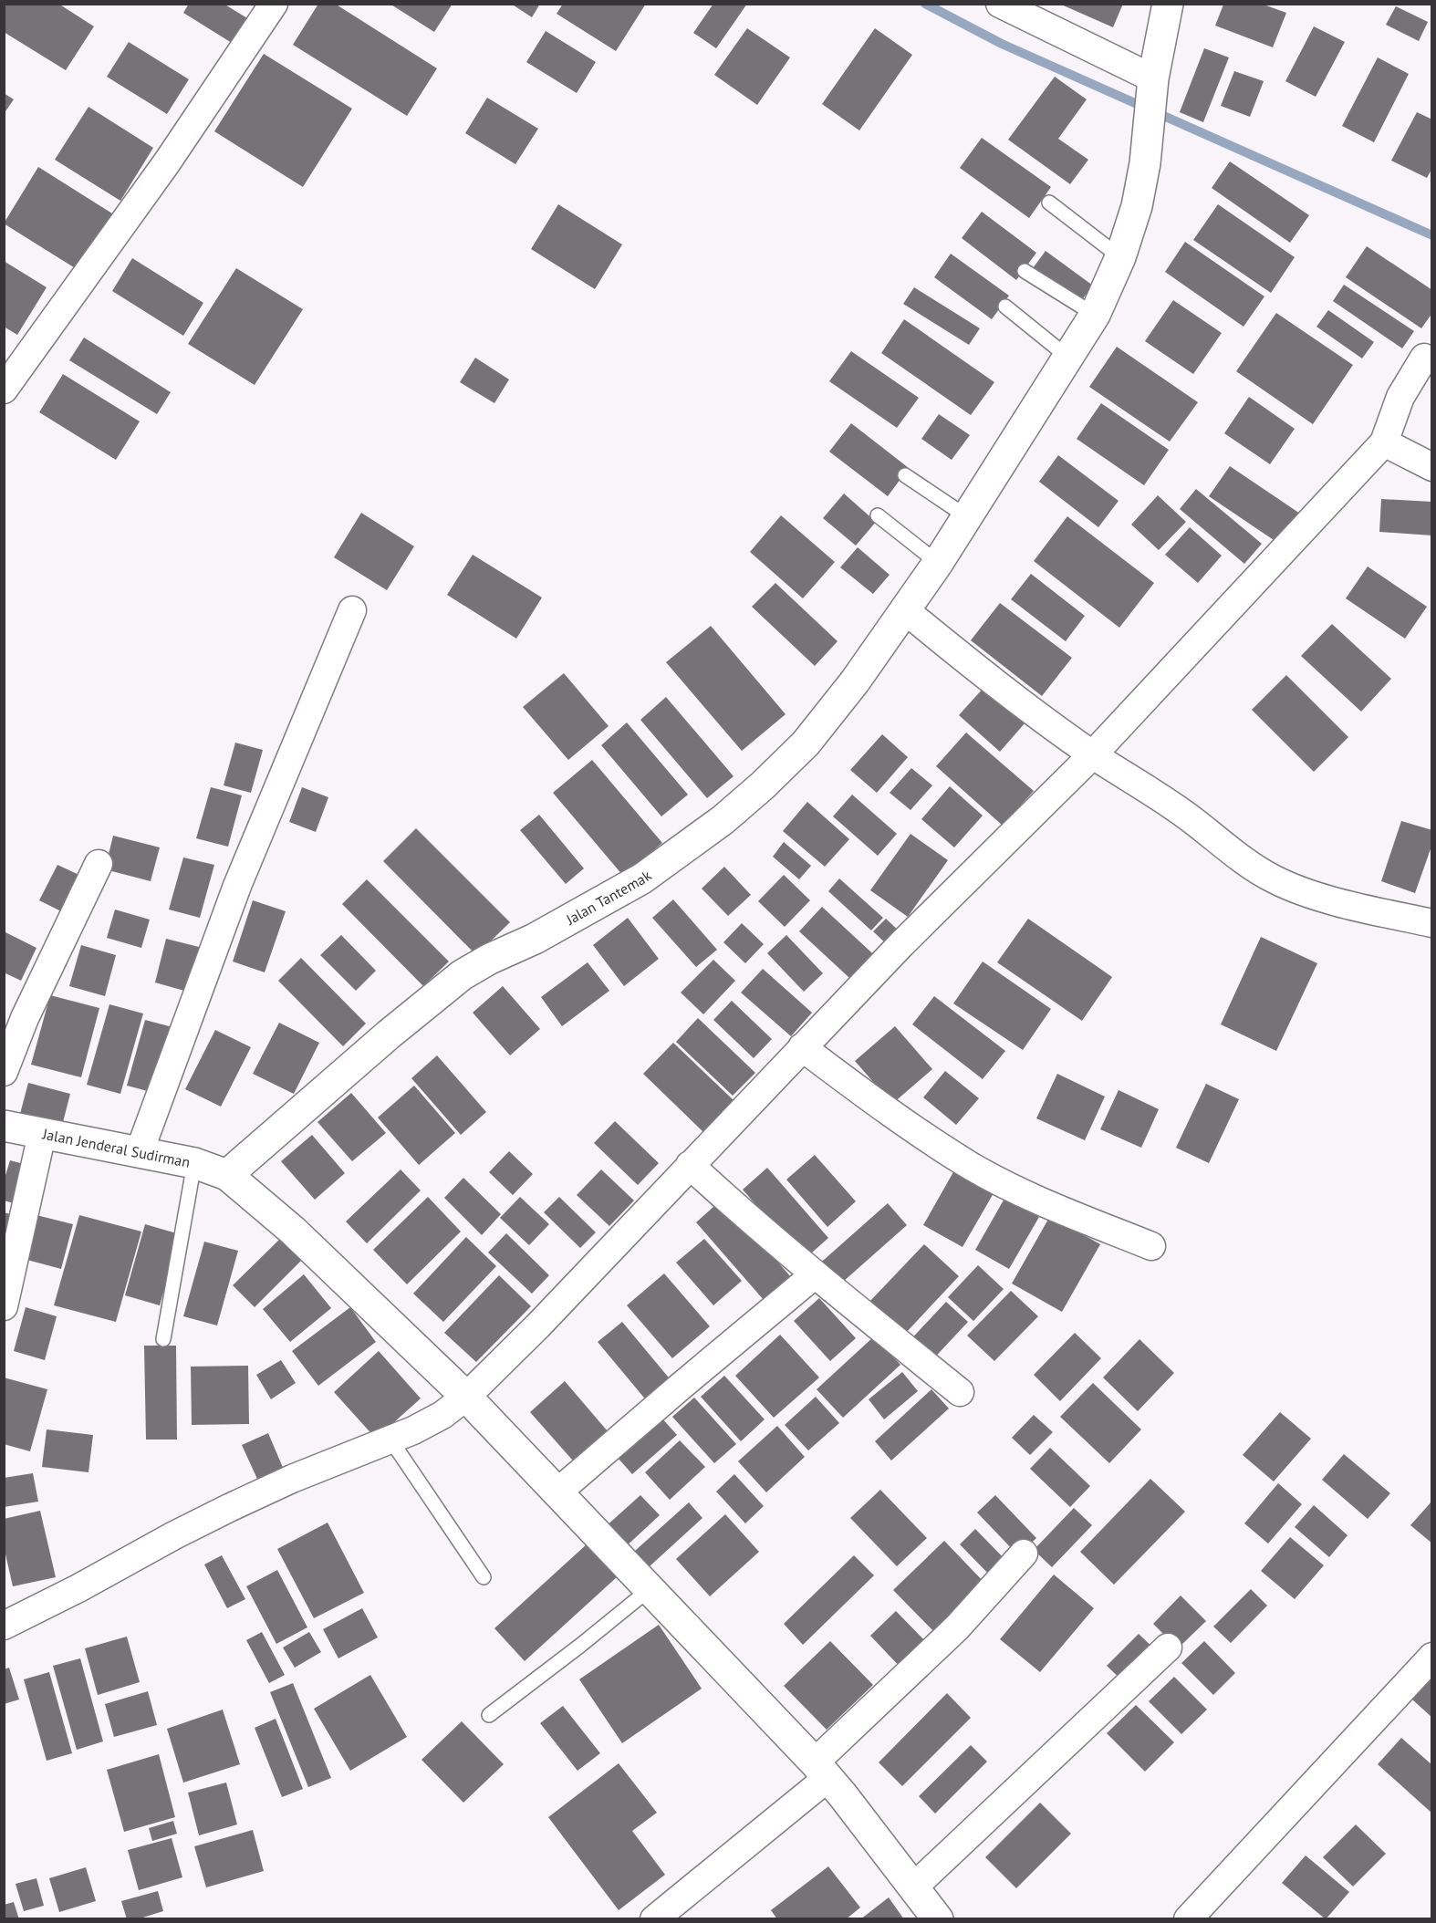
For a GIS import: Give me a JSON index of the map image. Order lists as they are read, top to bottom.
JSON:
{
  "streets": {
    "street": ["Jalan Tantemak", "Jalan Jenderal Sudirman"]
  },
  "crossings": [
    ["Jalan Tantemak", "Jalan Jenderal Sudirman"]
  ]
}
